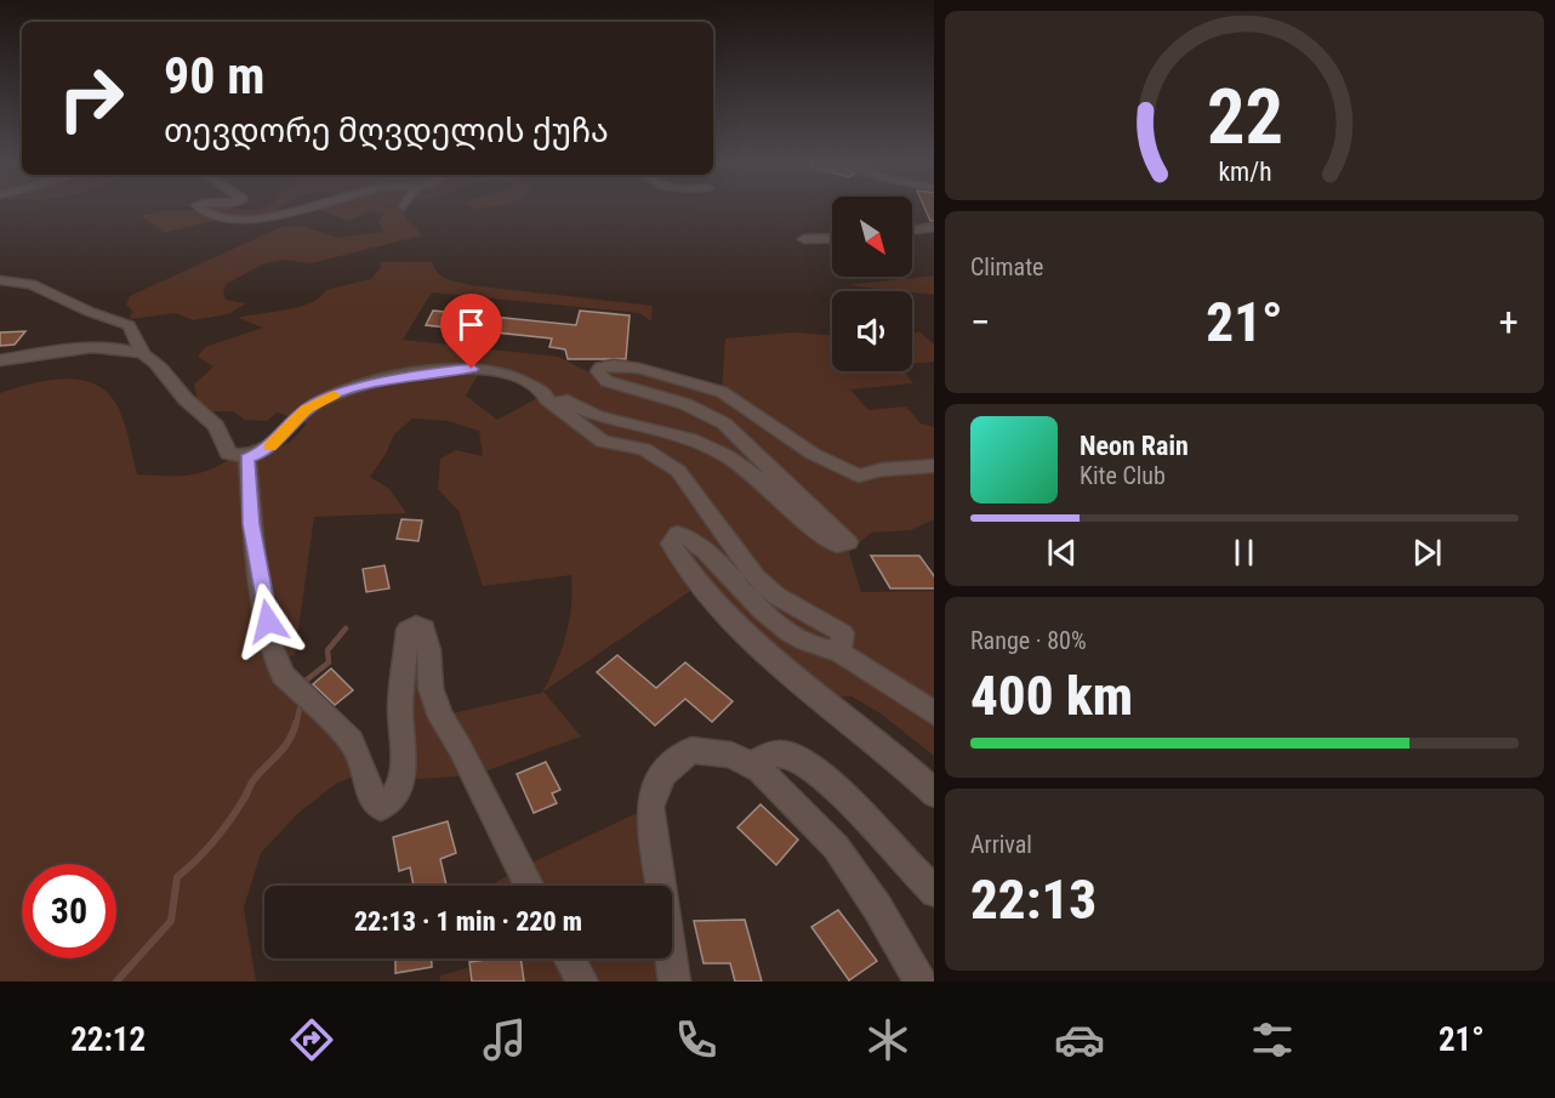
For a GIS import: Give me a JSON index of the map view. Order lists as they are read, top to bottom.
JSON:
{
  "north": "bottom right",
  "page": {
    "turn": ["90 m", "თევდორე მღვდელის ქუჩა"],
    "tile": [
      "Climate",
      ["Range · 80%", "400 km"],
      ["Arrival", "22:13"]
    ],
    "heat": ["−", "21°", "+"],
    "song": ["Neon Rain", "Kite Club"],
    "limit": "30",
    "trip": "22:13 · 1 min · 220 m",
    "tabs": ["22:12", "21°"],
    "gauge": ["22", "km/h"]
  }
}
